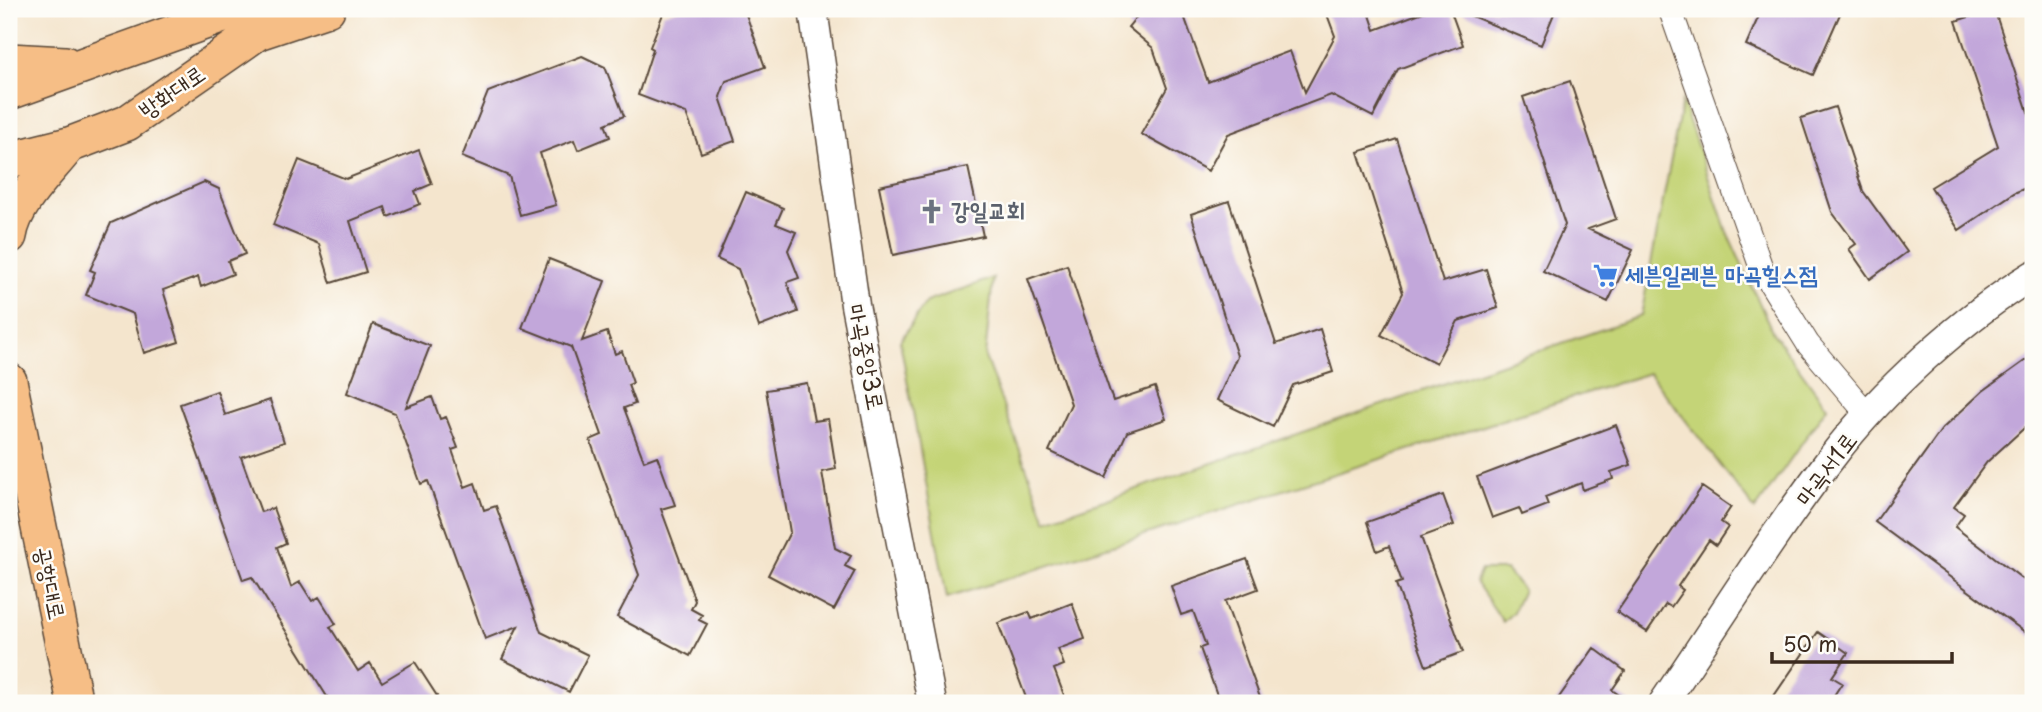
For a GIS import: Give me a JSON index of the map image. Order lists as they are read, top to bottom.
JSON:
{
  "streets": {
    "main road": ["방화대로", "공항대로"],
    "street": ["마곡중앙3로", "마곡서1로"]
  },
  "places": {
    "church": ["강일교회"],
    "supermarket": ["세븐일레븐 마곡힐스점"]
  },
  "scale_bar": "50 m"
}
